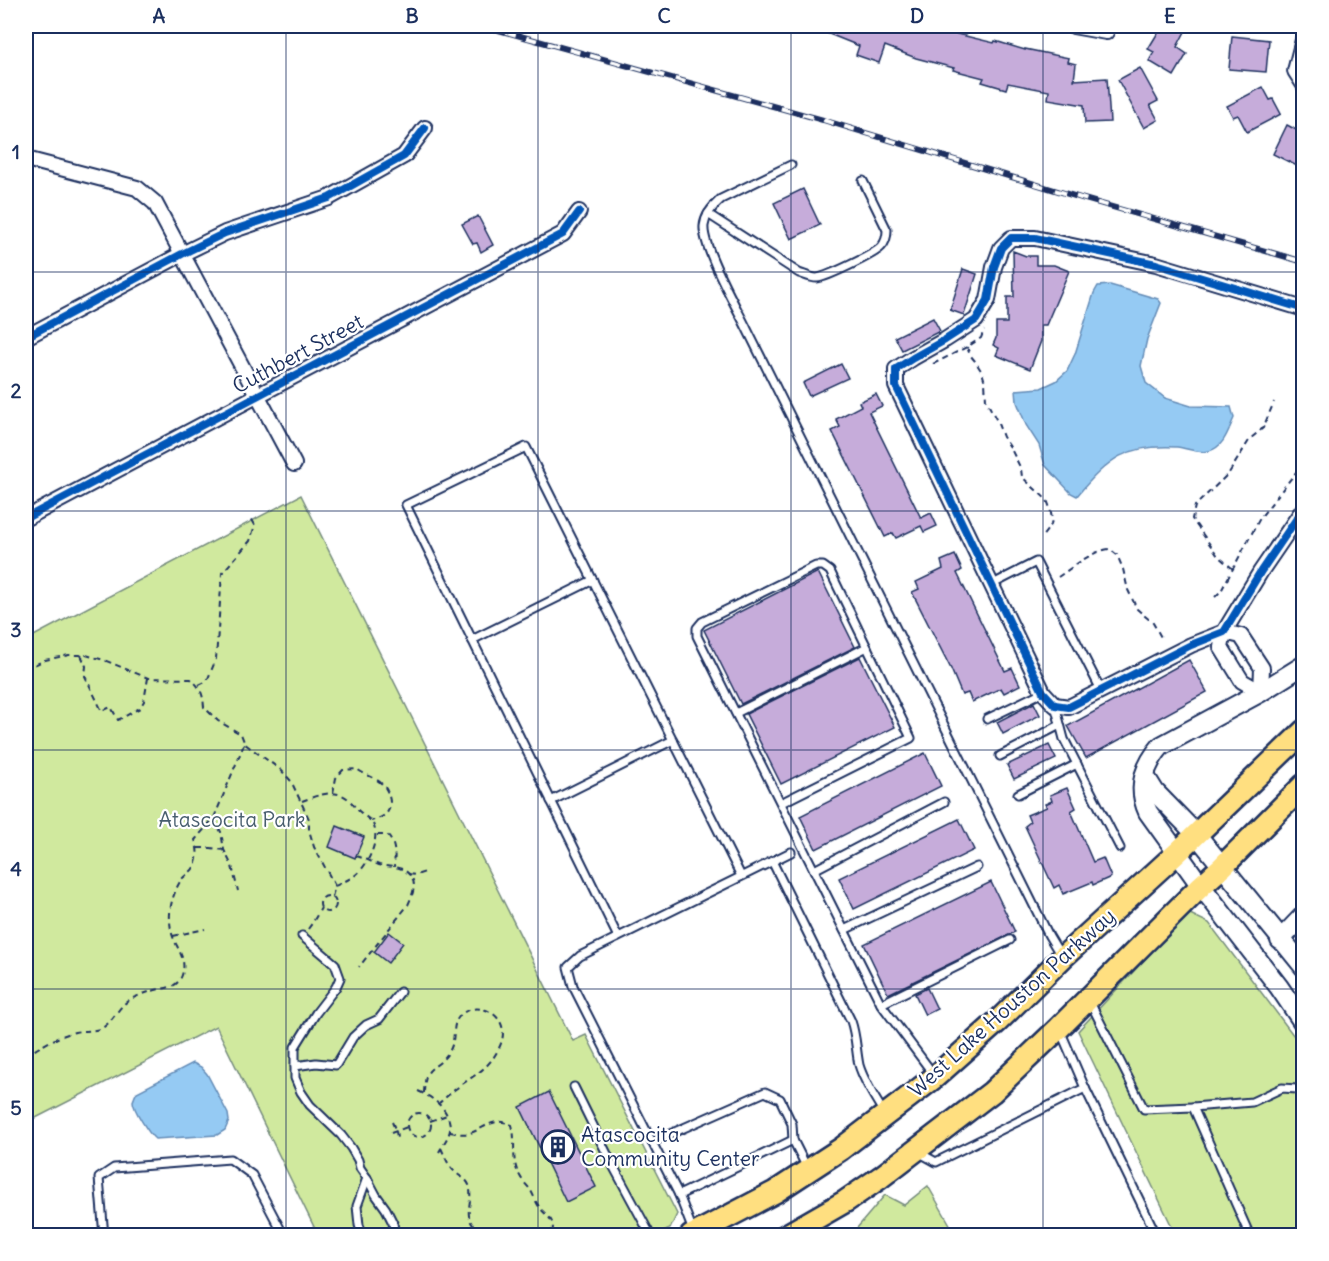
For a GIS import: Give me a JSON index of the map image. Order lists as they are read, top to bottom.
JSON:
{
  "streets": {
    "main road": ["West Lake Houston Parkway"],
    "street": ["Cuthbert Street"]
  },
  "parks": ["Atascocita Park"],
  "places": {
    "building": ["Atascocita Community Center"]
  },
  "grid": {
    "columns": [
      "A",
      "B",
      "C",
      "D",
      "E"
    ],
    "rows": [
      "1",
      "2",
      "3",
      "4",
      "5"
    ]
  }
}
